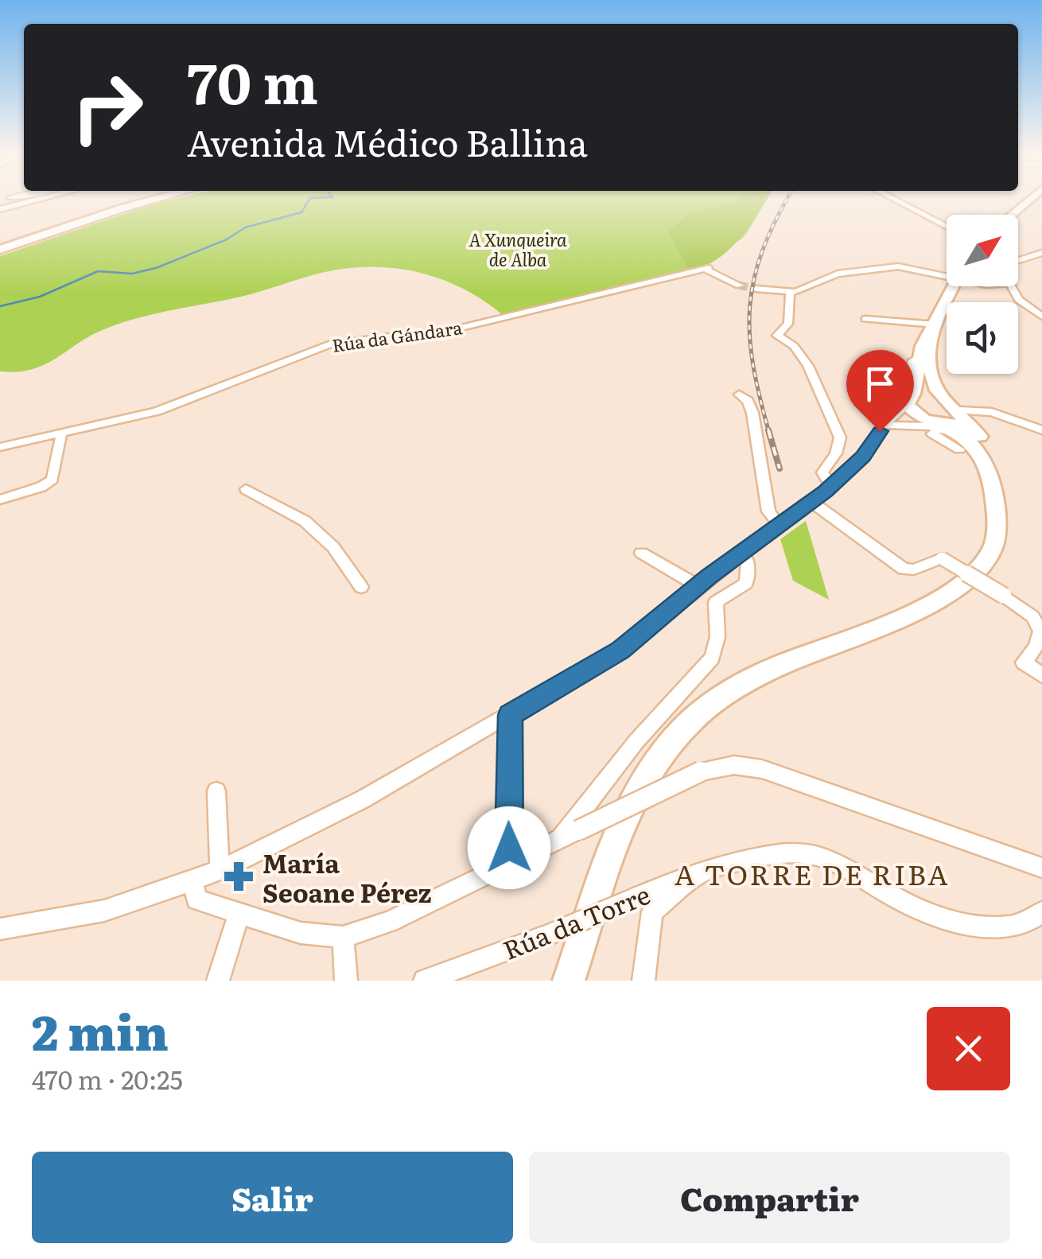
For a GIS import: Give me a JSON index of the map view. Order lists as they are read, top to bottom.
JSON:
{
  "streets": {
    "street": ["Rúa da Gándara", "Rúa da Torre"]
  },
  "districts": ["A TORRE DE RIBA"],
  "parks": ["A Xunqueira de Alba"],
  "places": {
    "pharmacy": ["María Seoane Pérez"]
  },
  "north": "top right",
  "page": {
    "turn": ["70 m", "Avenida Médico Ballina"],
    "heading": ["2 min", "470 m · 20:25"],
    "buttons": ["Salir", "Compartir"]
  }
}
